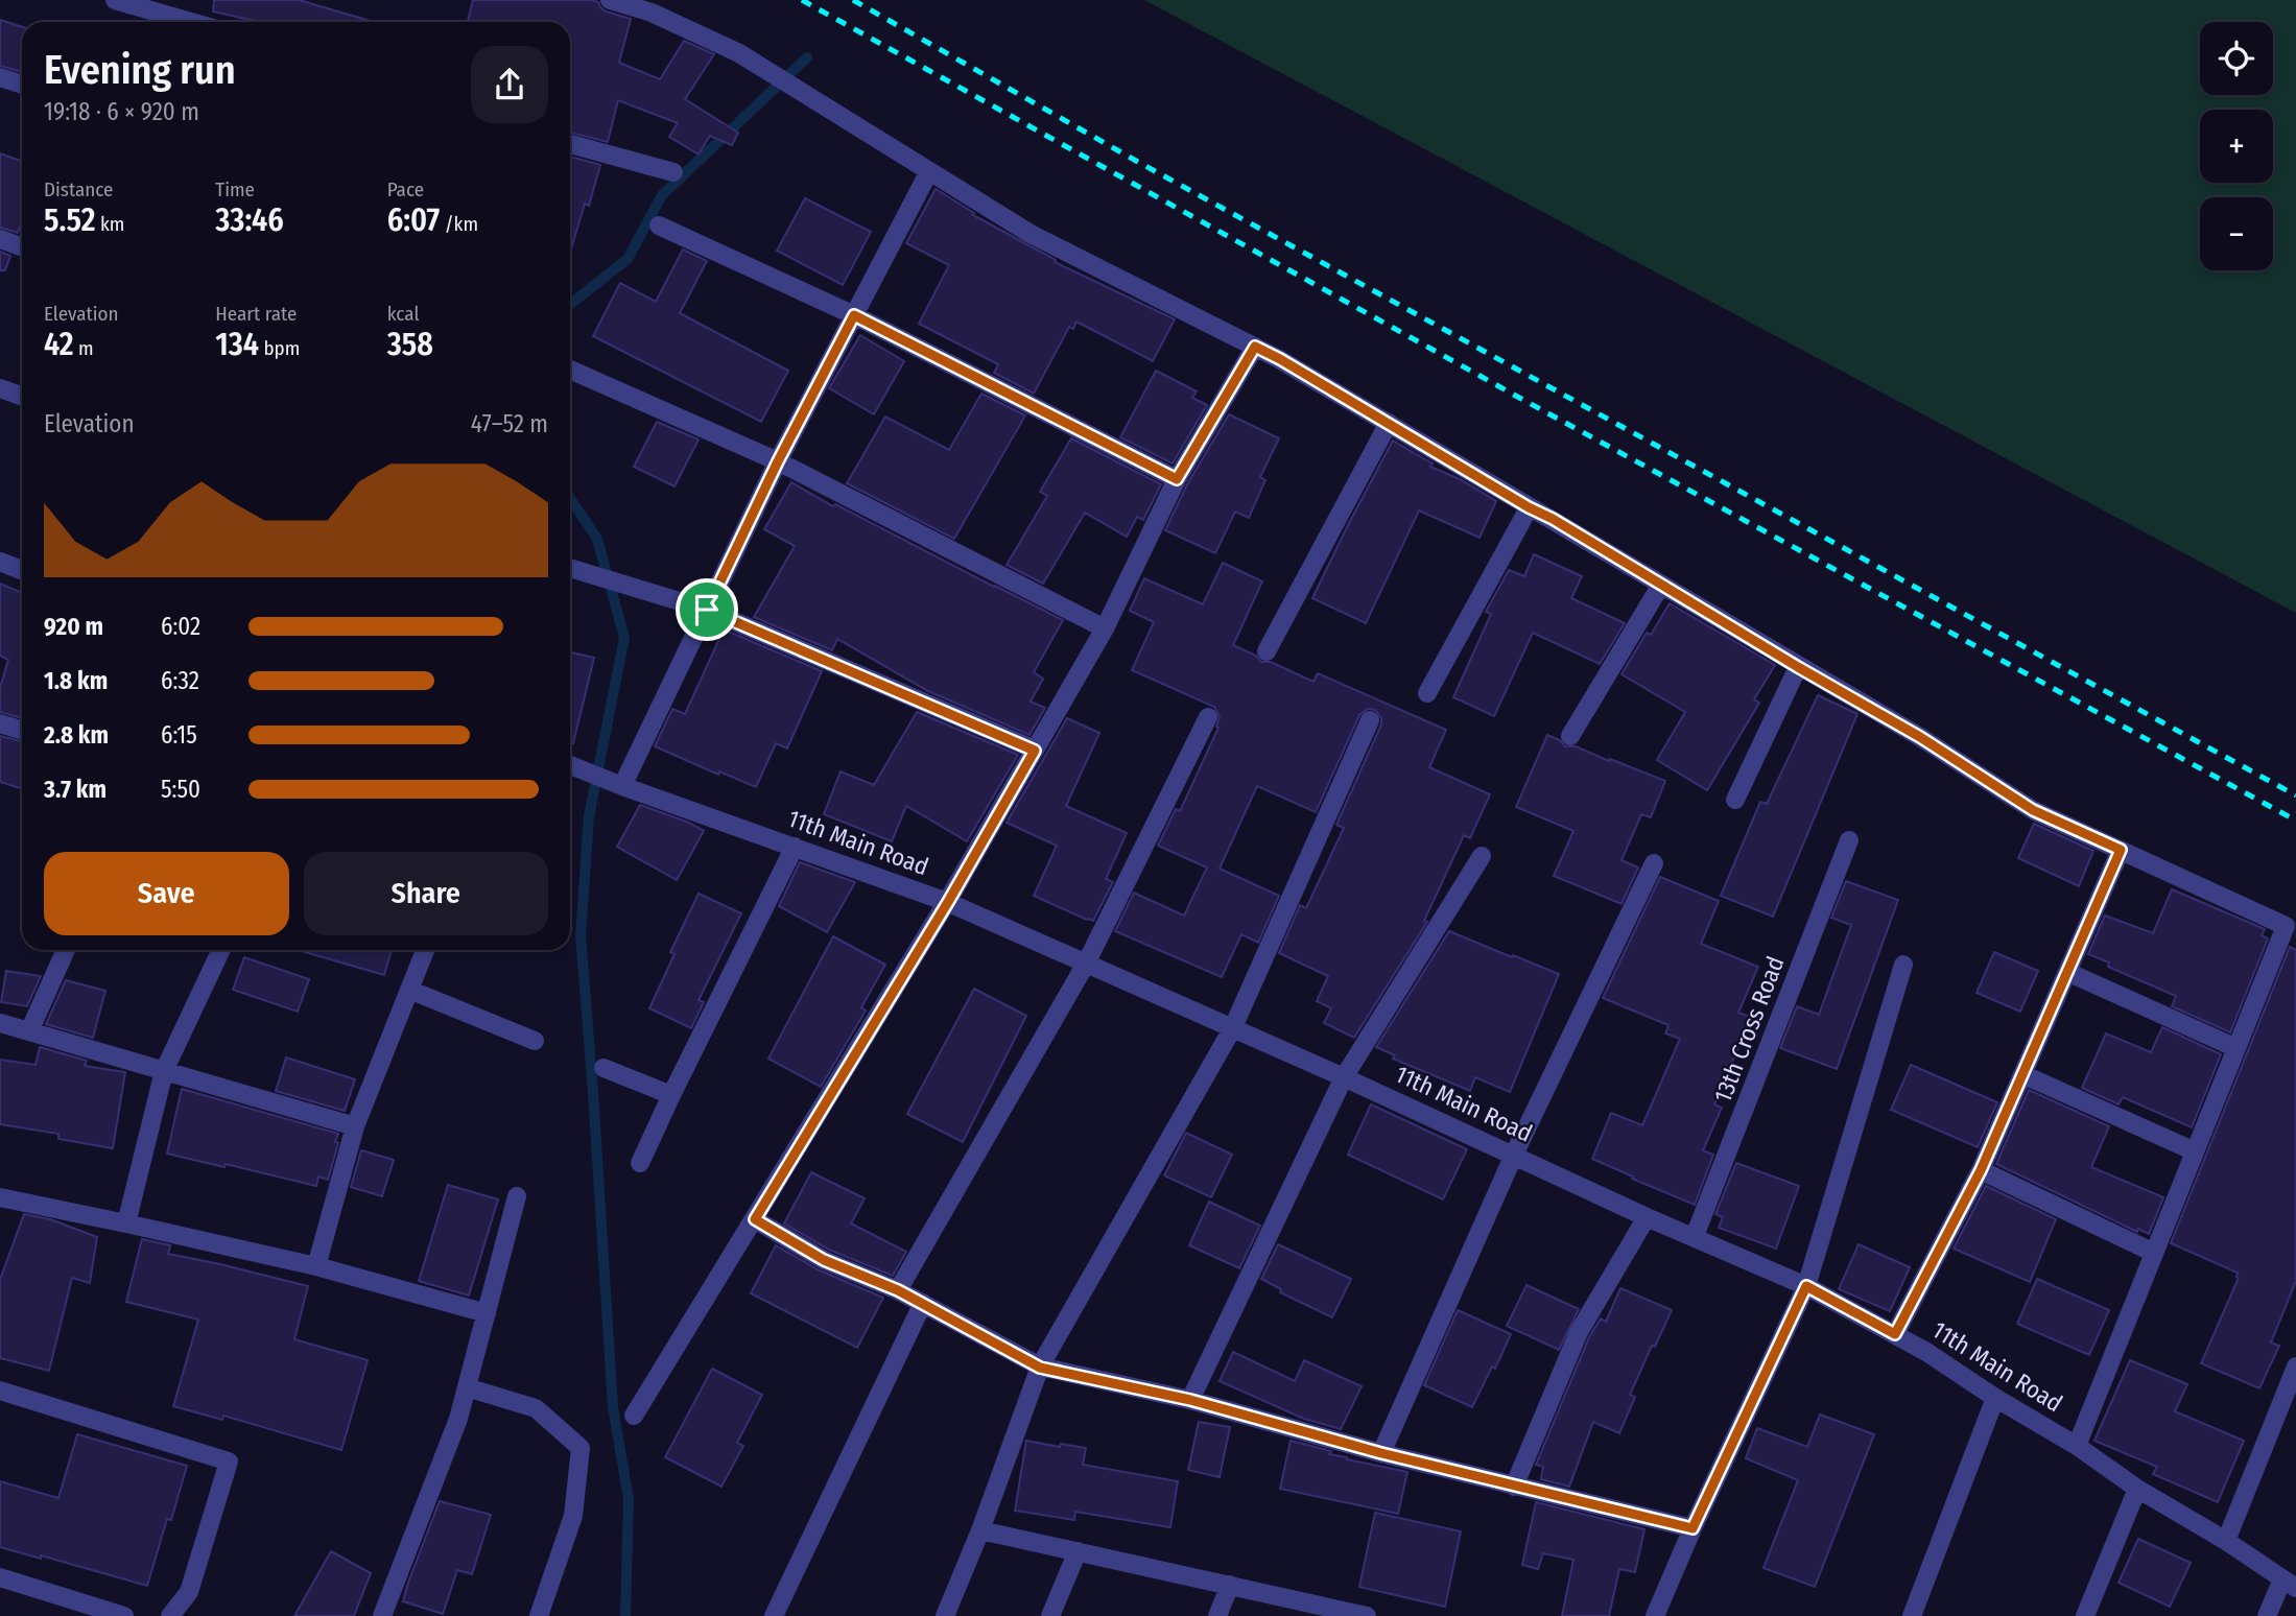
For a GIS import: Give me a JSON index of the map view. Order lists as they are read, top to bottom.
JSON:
{
  "streets": {
    "street": ["11th Main Road", "13th Cross Road"]
  },
  "crossings": [
    ["11th Main Road", "13th Cross Road"]
  ],
  "page": {
    "map_buttons": ["+", "−"],
    "heading": ["Evening run", "19:18 · 6 × 920 m"],
    "stats": [
      ["Distance", "5.52 km"],
      ["Time", "33:46"],
      ["Pace", "6:07 /km"],
      ["Elevation", "42 m"],
      ["Heart rate", "134 bpm"],
      ["kcal", "358"]
    ],
    "chart": ["Elevation", "47–52 m"],
    "list": [
      {
        "name": "920 m",
        "note": "6:02"
      },
      {
        "name": "1.8 km",
        "note": "6:32"
      },
      {
        "name": "2.8 km",
        "note": "6:15"
      },
      {
        "name": "3.7 km",
        "note": "5:50"
      }
    ],
    "buttons": ["Save", "Share"]
  }
}
